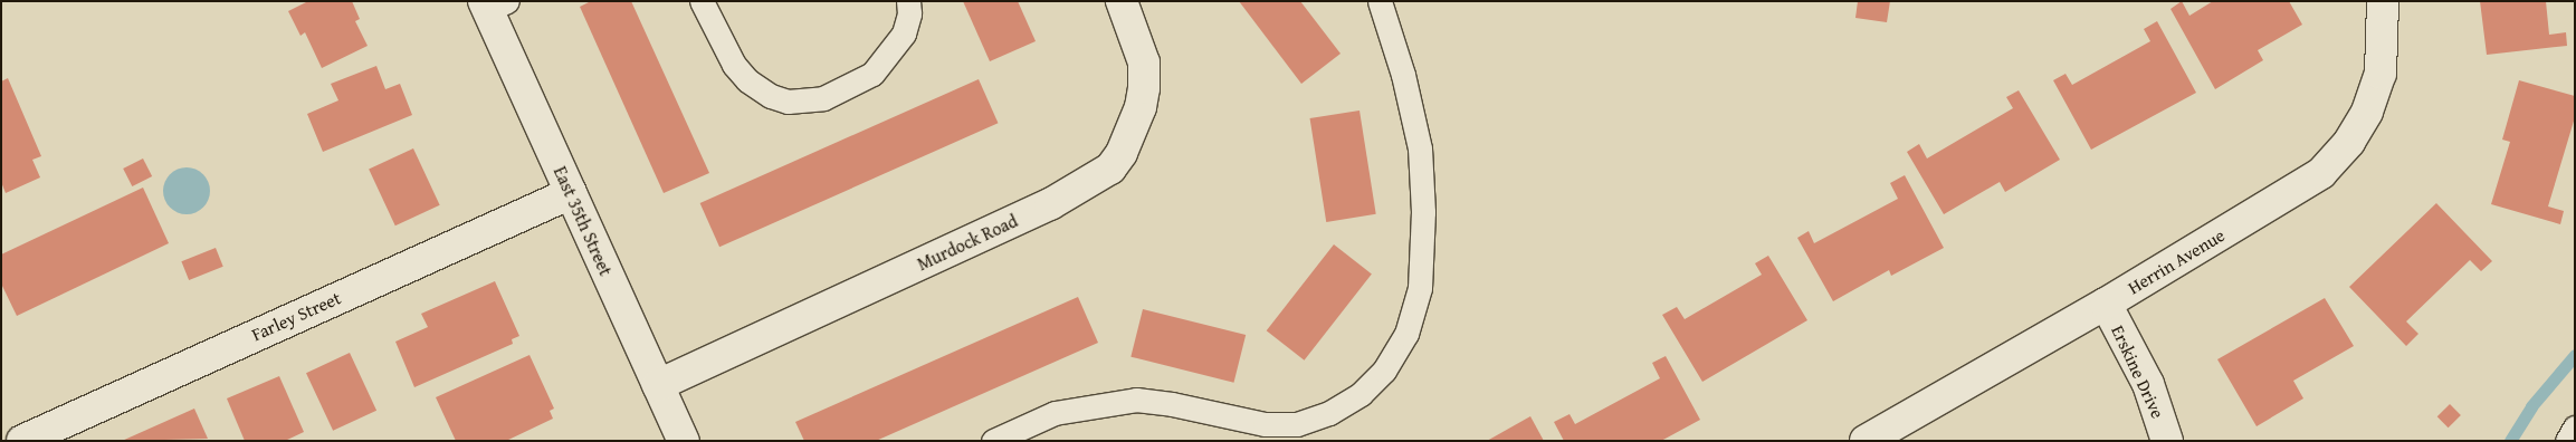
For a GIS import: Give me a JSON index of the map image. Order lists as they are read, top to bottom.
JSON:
{
  "streets": {
    "street": [
      "East 35th Street",
      "Murdock Road",
      "Herrin Avenue",
      "Farley Street",
      "Erskine Drive"
    ]
  },
  "crossings": [
    ["East 35th Street", "Murdock Road"],
    ["East 35th Street", "Farley Street"],
    ["Herrin Avenue", "Erskine Drive"]
  ]
}
